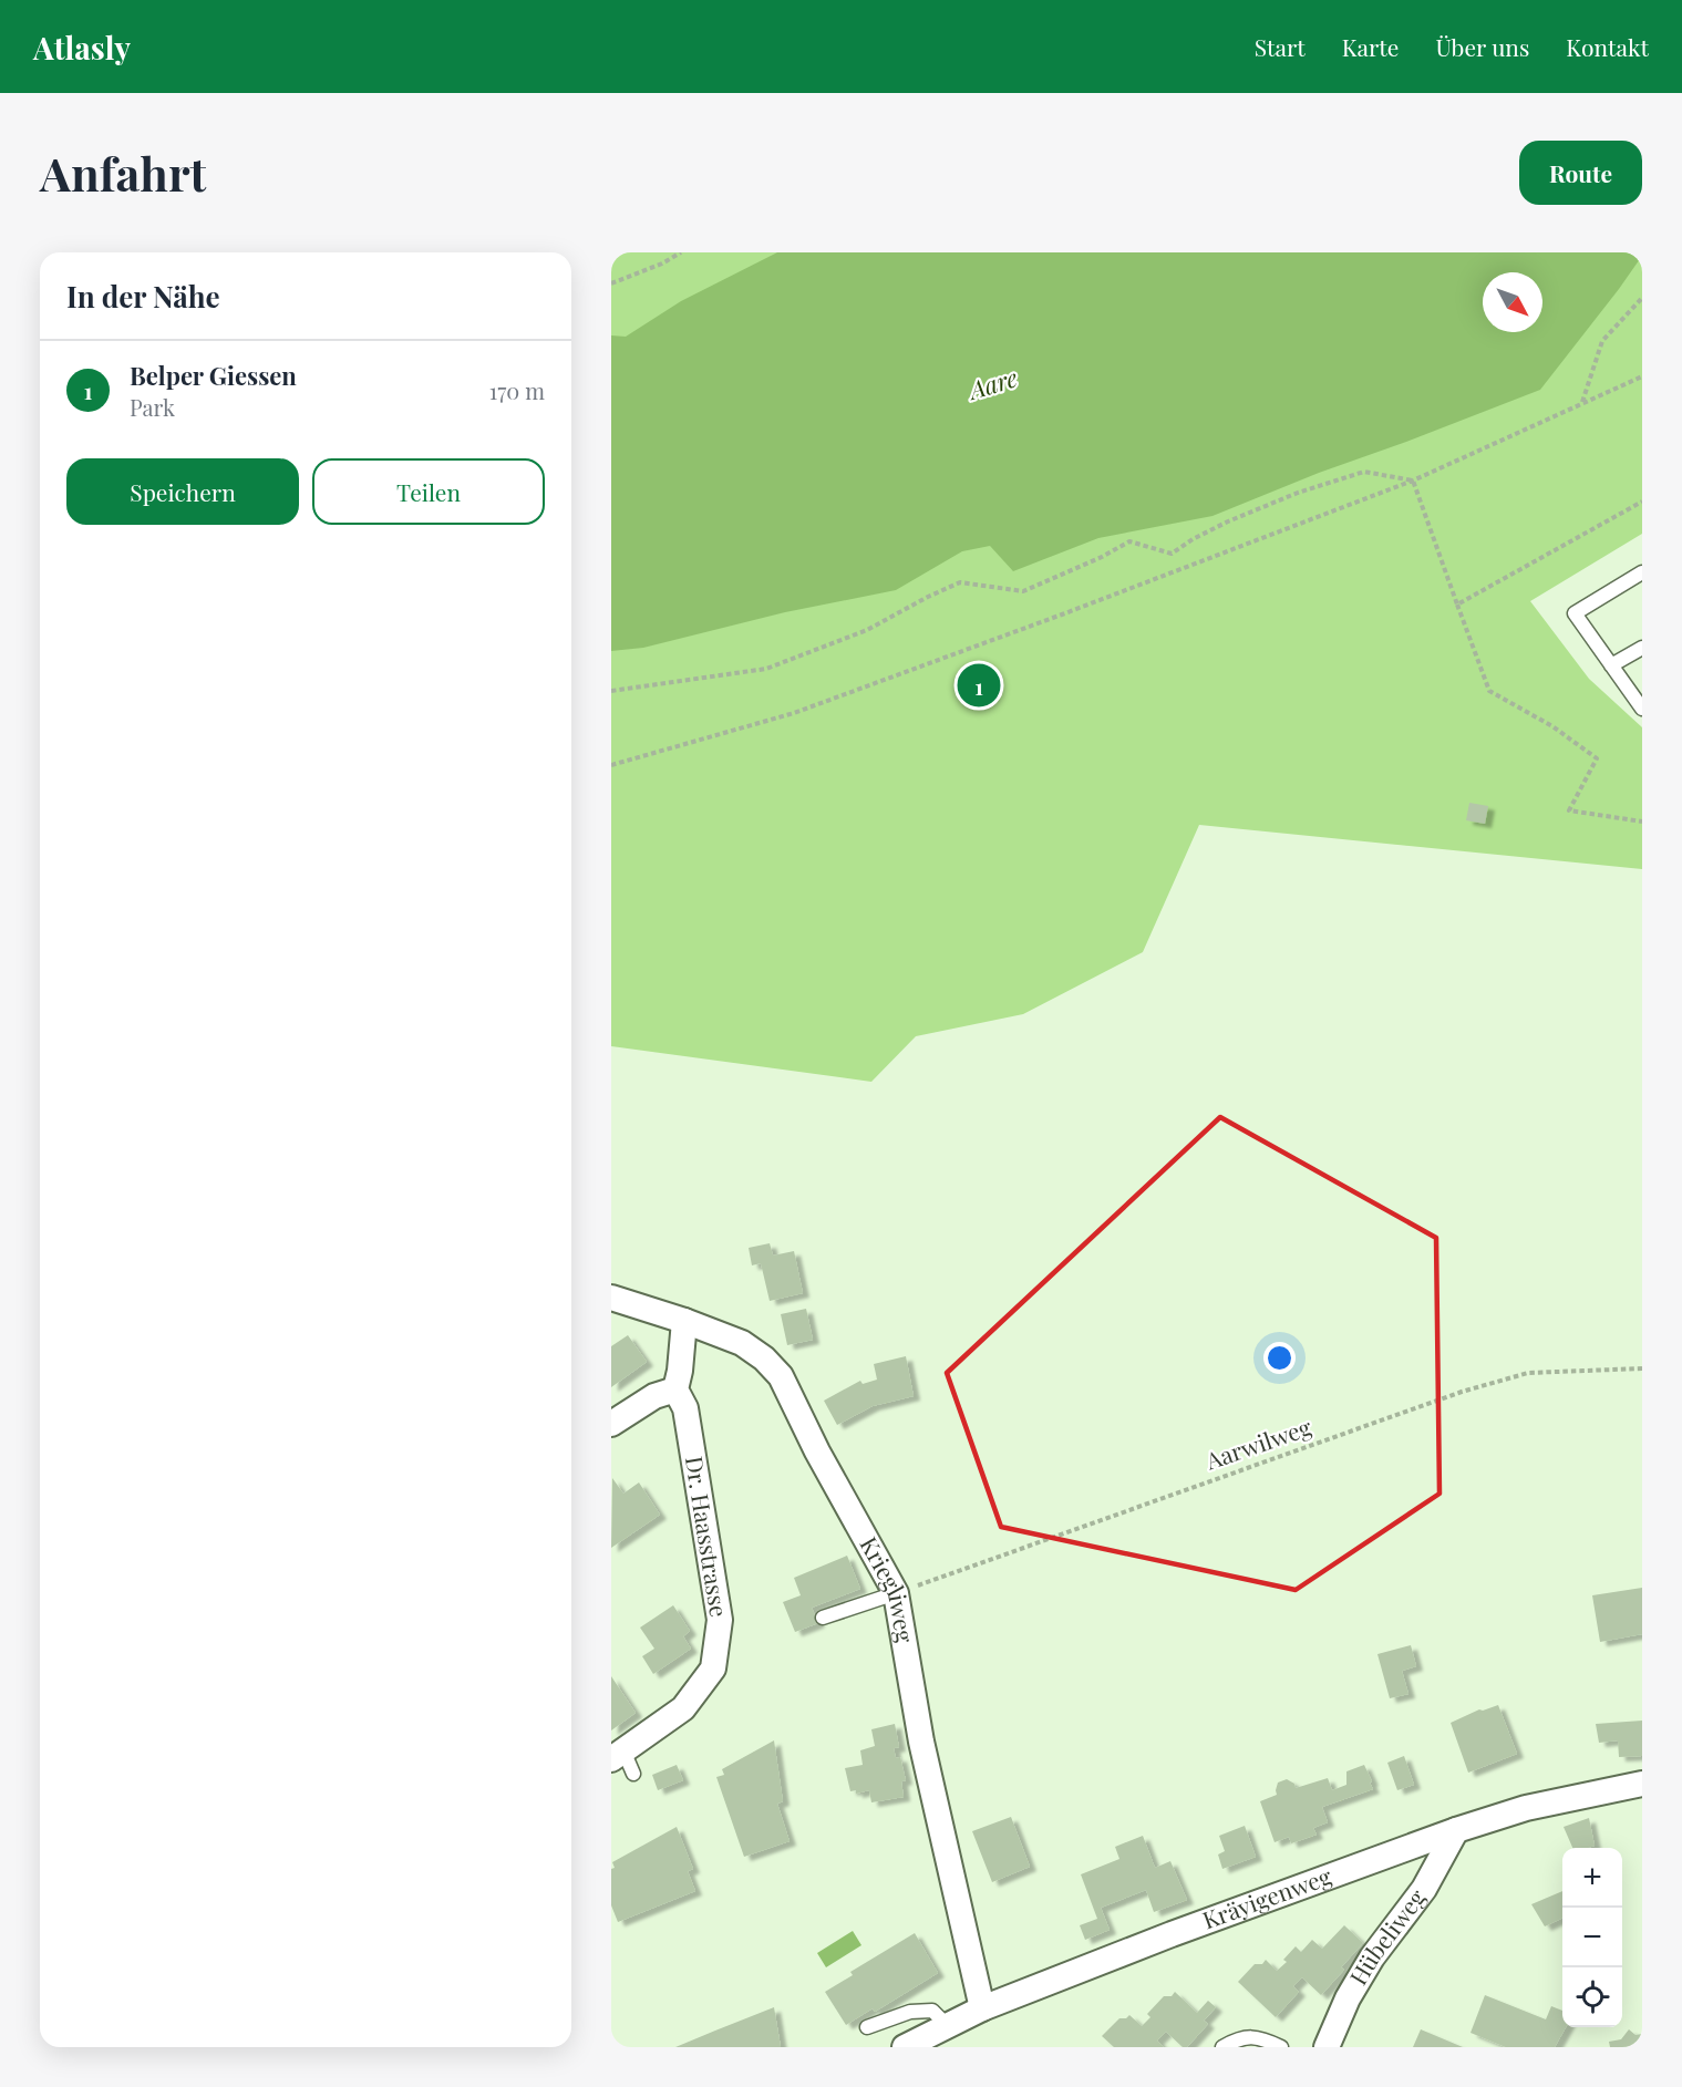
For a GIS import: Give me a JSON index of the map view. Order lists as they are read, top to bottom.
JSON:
{
  "streets": {
    "street": [
      "Dr. Haasstrasse",
      "Kriegliweg",
      "Kräyigenweg",
      "Hübeliweg"
    ],
    "path": ["Aarwilweg"]
  },
  "crossings": [
    ["Aarwilweg", "Kriegliweg"],
    ["Kriegliweg", "Kräyigenweg"],
    ["Kräyigenweg", "Hübeliweg"]
  ],
  "water": ["Aare"],
  "north": "bottom right",
  "page": {
    "header": "Atlasly",
    "nav": [
      "Start",
      "Karte",
      "Über uns",
      "Kontakt"
    ],
    "buttons": [
      "Route",
      ["Speichern", "Teilen"]
    ],
    "title": "Anfahrt",
    "heading": "In der Nähe",
    "list": [
      {
        "mark": "1",
        "name": "Belper Giessen",
        "note": "Park",
        "value": "170 m"
      }
    ],
    "pins": "1",
    "map_buttons": ["+", "−"]
  }
}
